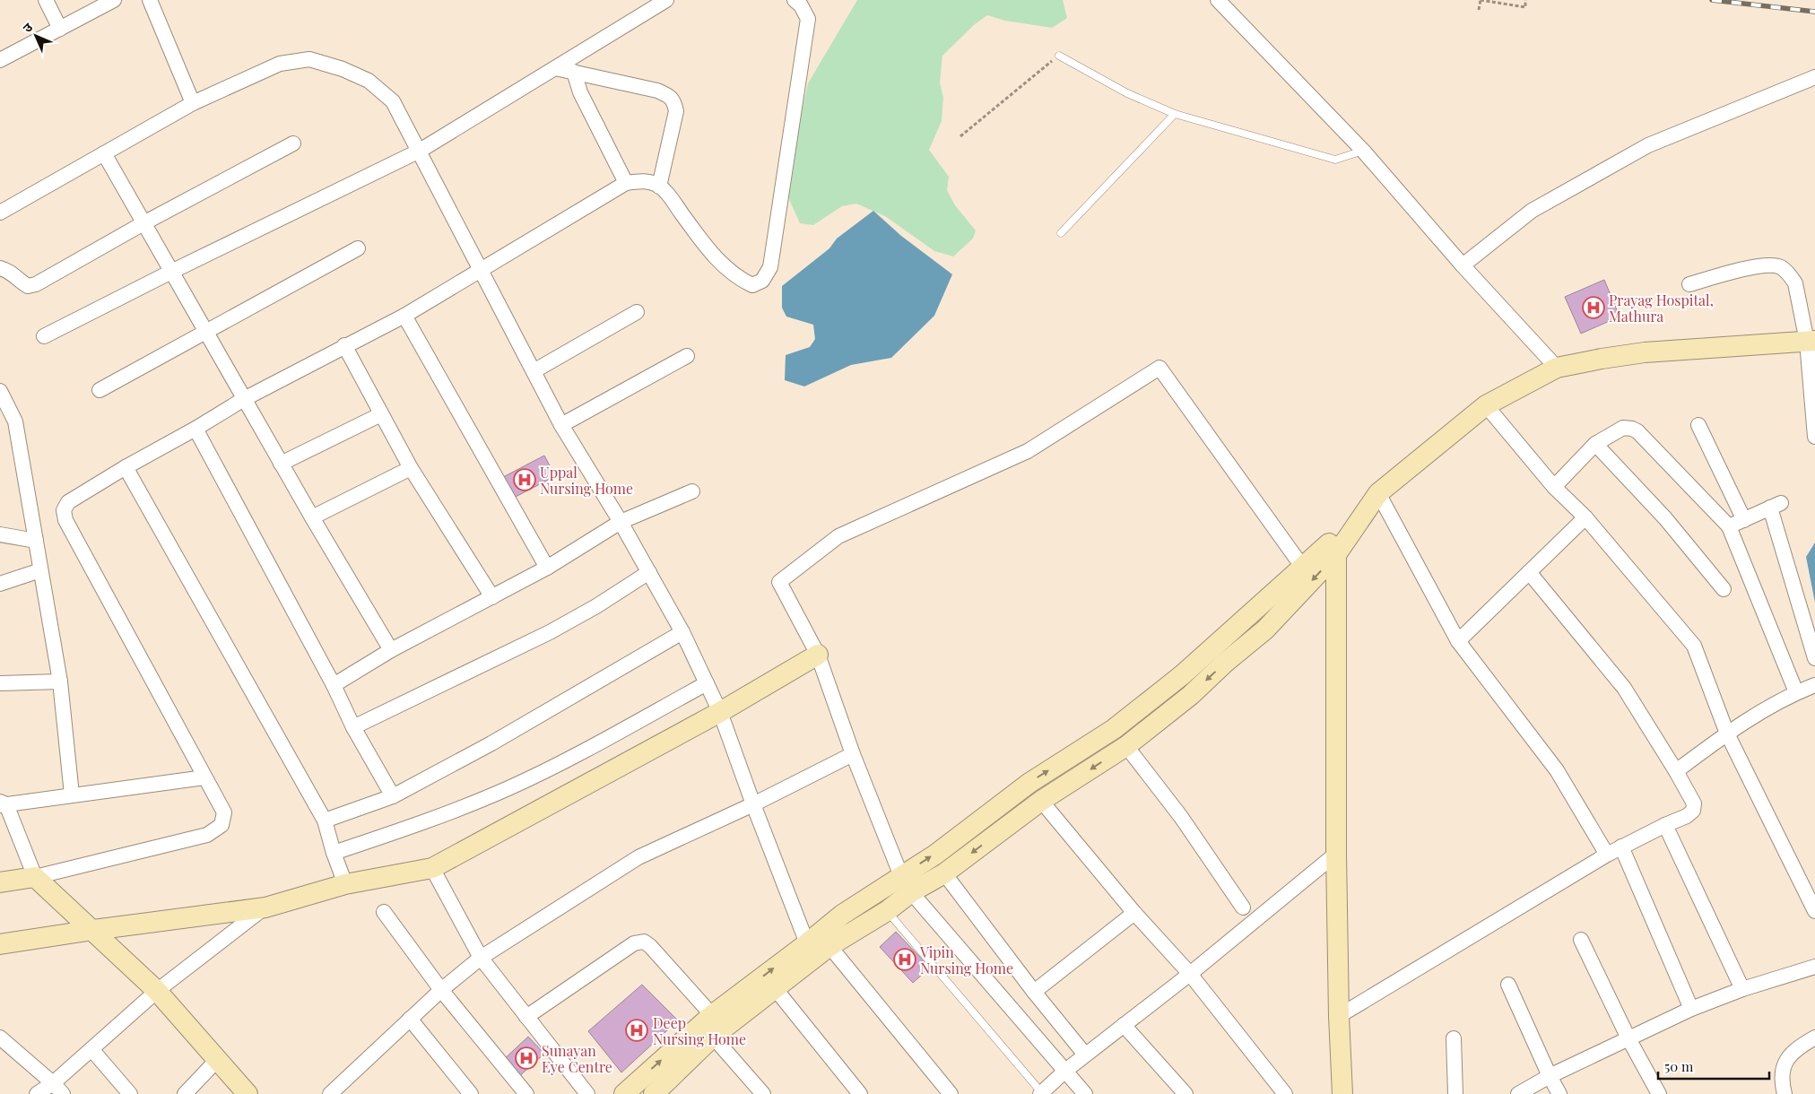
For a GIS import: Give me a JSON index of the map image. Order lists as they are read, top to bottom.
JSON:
{
  "places": {
    "hospital": [
      "Prayag Hospital, Mathura",
      "Uppal Nursing Home",
      "Vipin Nursing Home",
      "Deep Nursing Home",
      "Sunayan Eye Centre"
    ]
  },
  "scale_bar": "50 m",
  "north": "top left"
}
